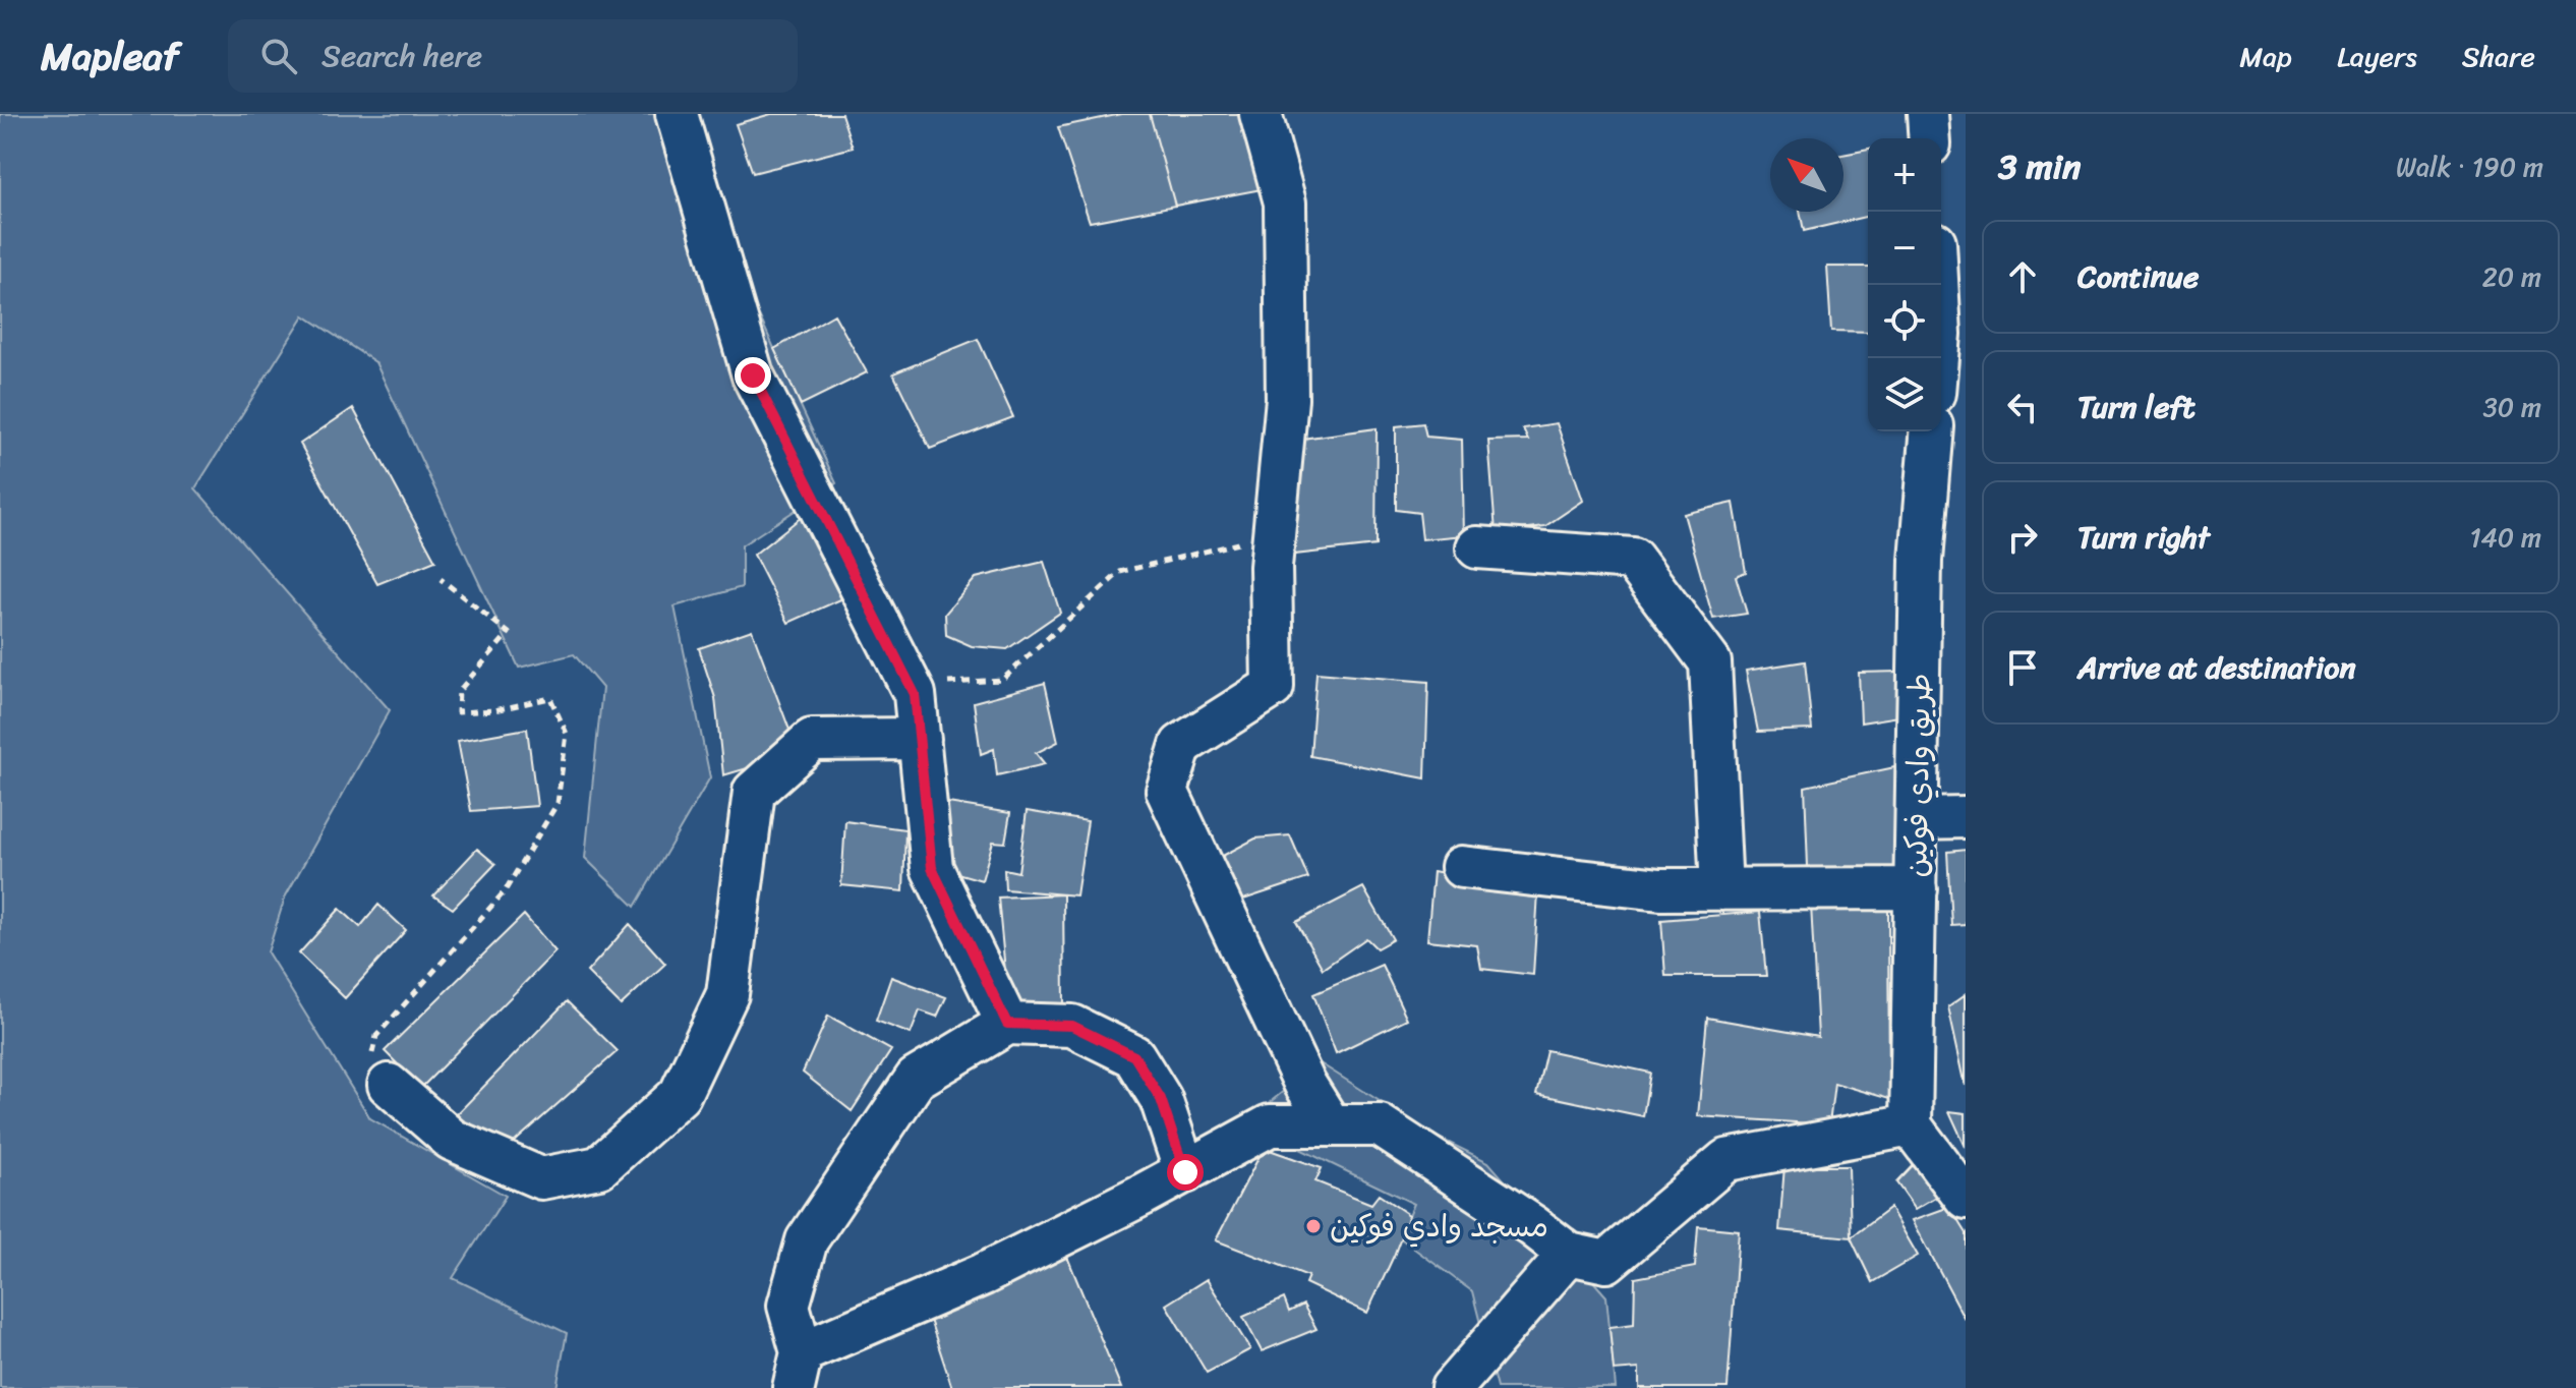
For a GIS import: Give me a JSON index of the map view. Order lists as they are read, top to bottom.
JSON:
{
  "streets": {
    "street": ["طريق وادي فوکين"]
  },
  "places": ["مسجد وادي فوكين"],
  "north": "top left",
  "page": {
    "header": "Mapleaf",
    "search": "Search here",
    "nav": ["Map", "Layers", "Share"],
    "heading": ["3 min", "Walk · 190 m"],
    "map_buttons": ["+", "−"],
    "list": [
      ["Continue", "20 m"],
      ["Turn left", "30 m"],
      ["Turn right", "140 m"],
      "Arrive at destination"
    ]
  }
}
